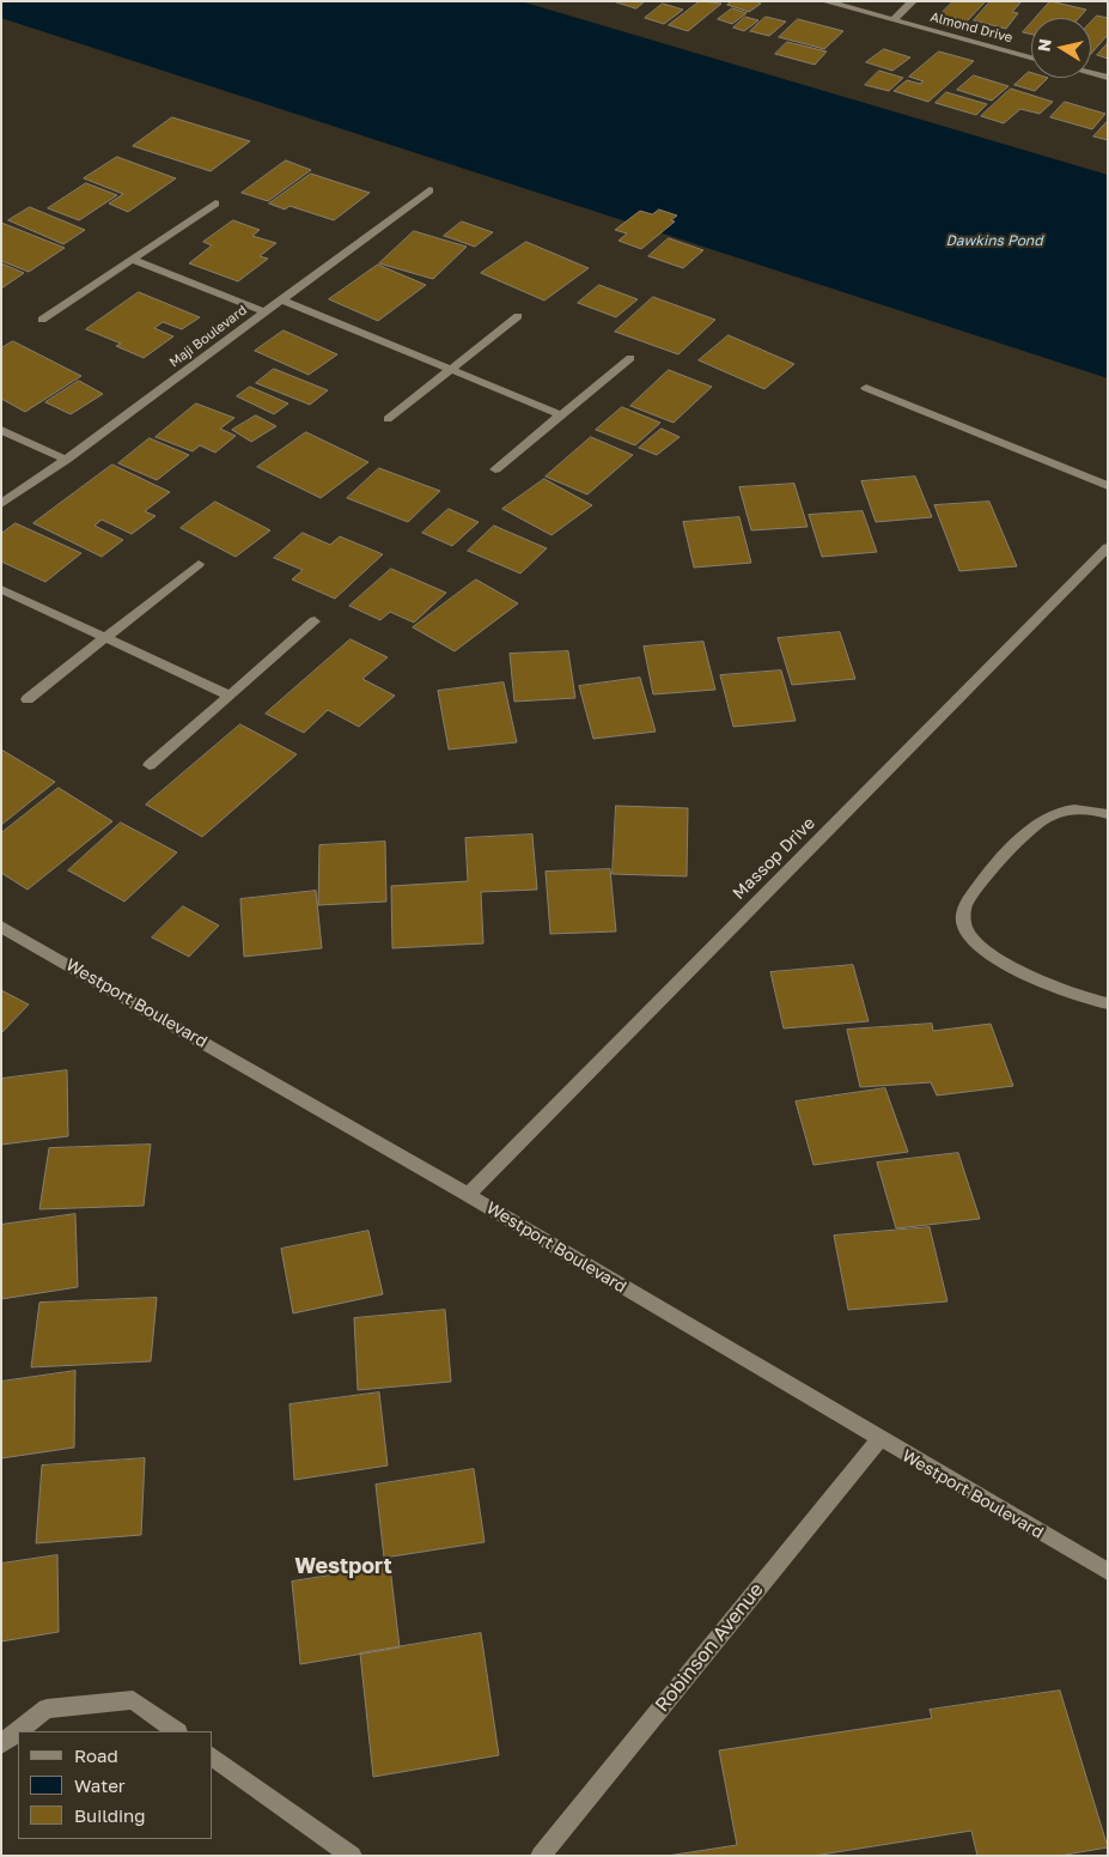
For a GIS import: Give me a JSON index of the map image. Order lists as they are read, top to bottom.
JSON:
{
  "streets": {
    "street": [
      "Almond Drive",
      "Maji Boulevard",
      "Massop Drive",
      "Westport Boulevard",
      "Robinson Avenue"
    ]
  },
  "crossings": [
    ["Massop Drive", "Westport Boulevard"],
    ["Westport Boulevard", "Robinson Avenue"]
  ],
  "districts": ["Westport"],
  "water": ["Dawkins Pond"],
  "legend": ["Road", "Water", "Building"],
  "north": "left"
}
